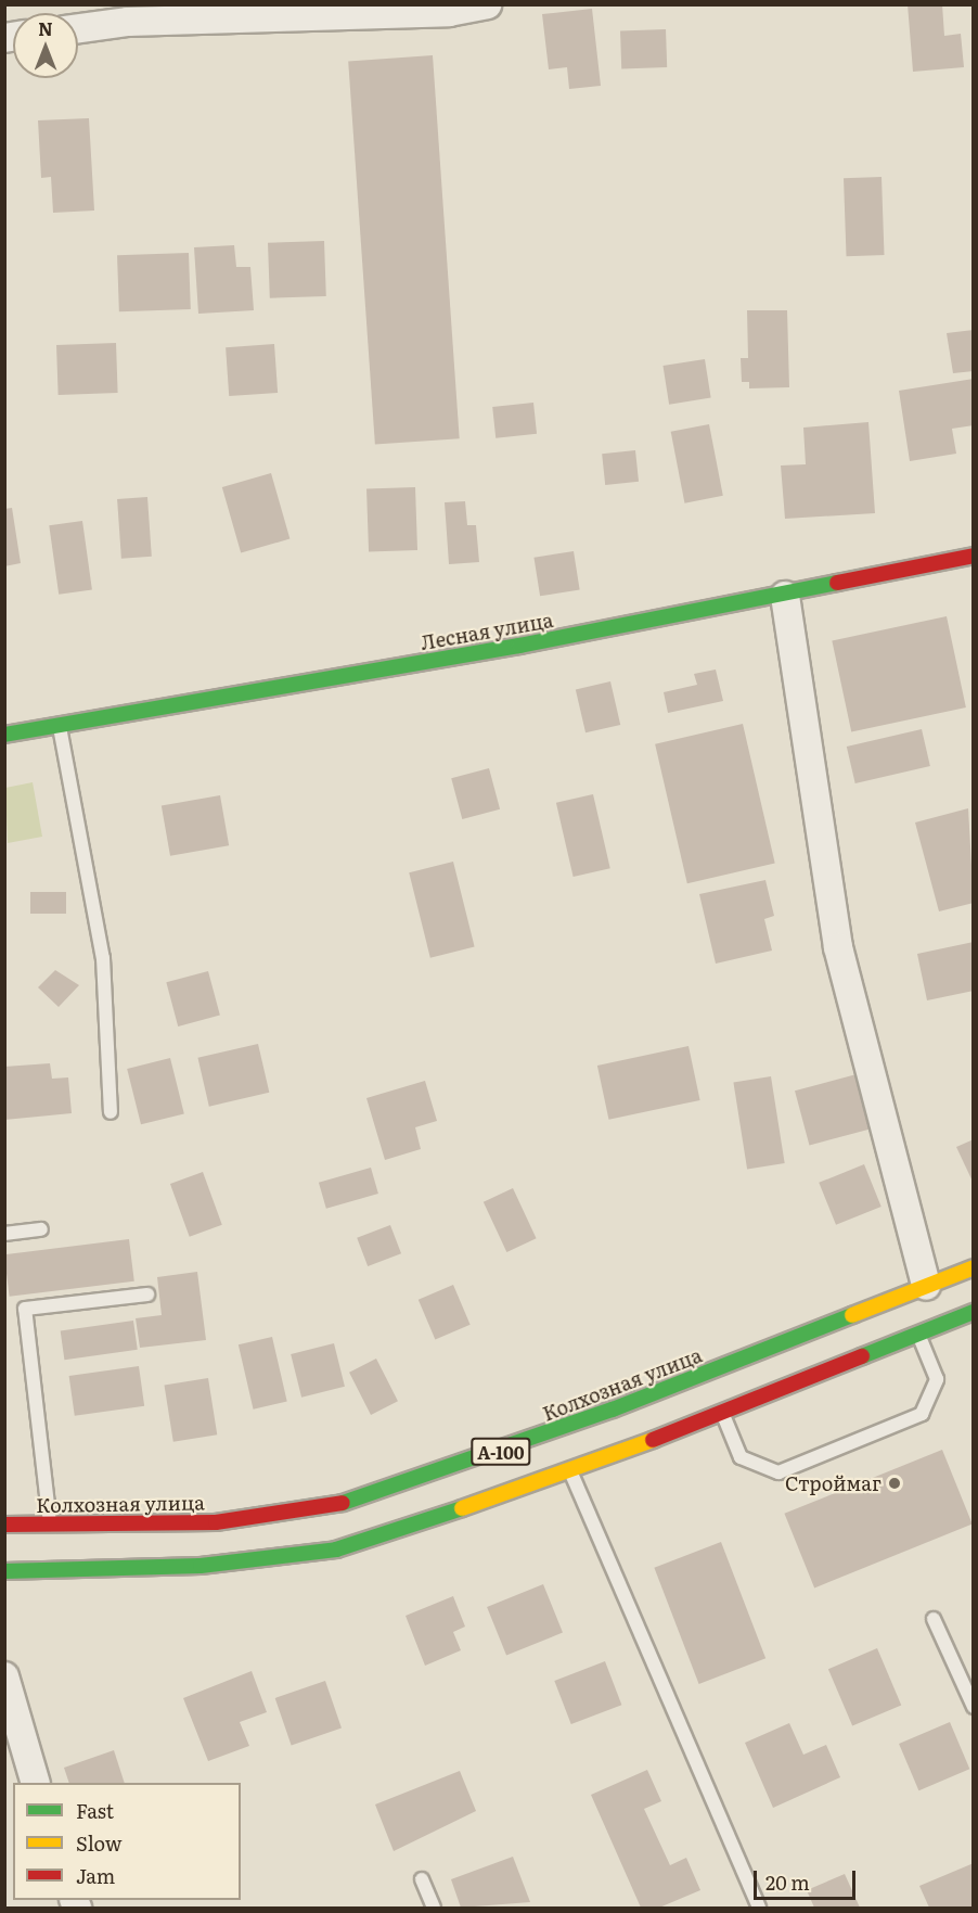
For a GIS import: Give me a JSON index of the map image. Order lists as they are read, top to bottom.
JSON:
{
  "streets": {
    "main road": ["Лесная улица", "Колхозная улица", "А-100"]
  },
  "places": ["Строймаг"],
  "legend": ["Fast", "Slow", "Jam"],
  "scale_bar": "20 m",
  "north": "top"
}
